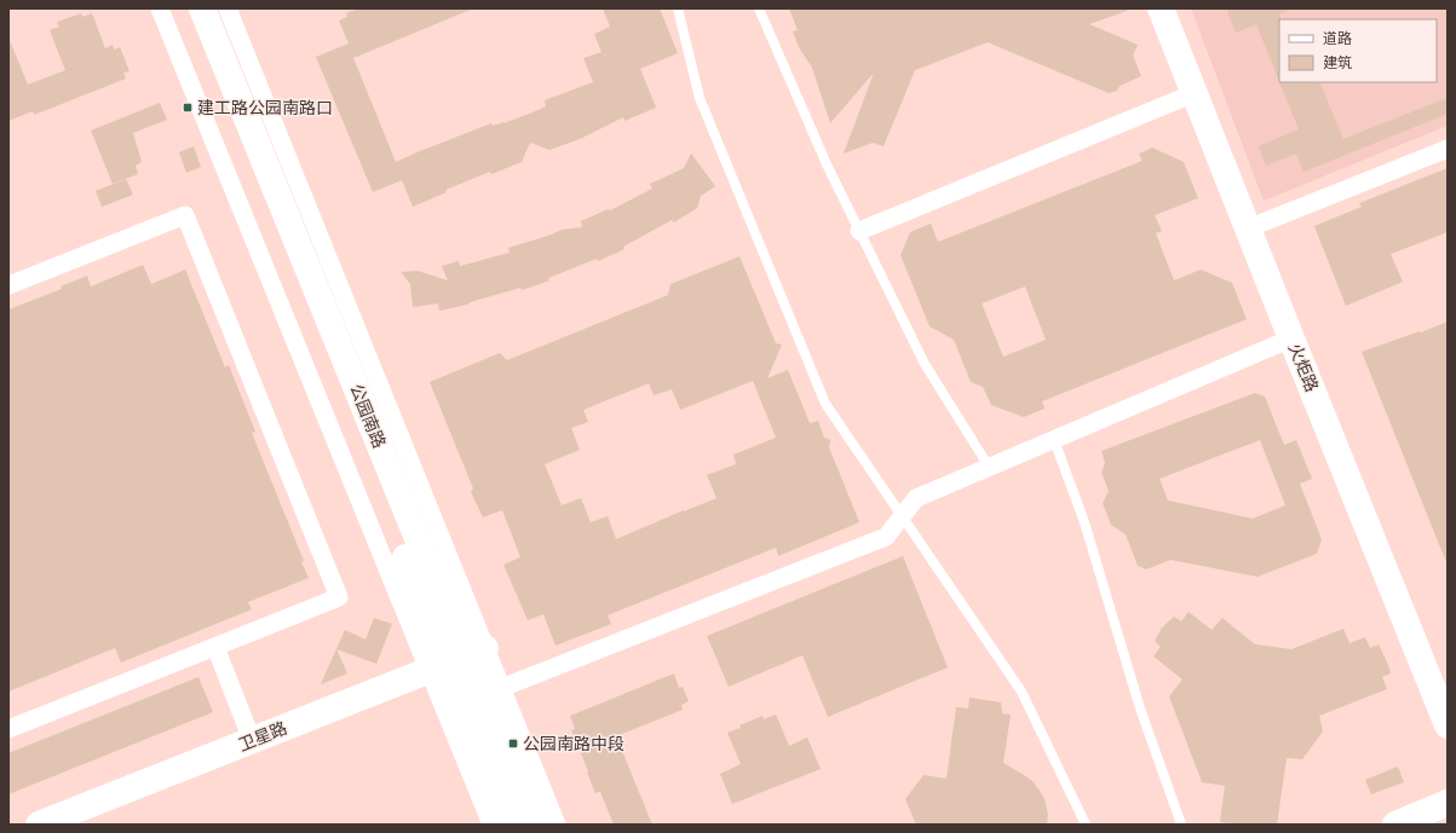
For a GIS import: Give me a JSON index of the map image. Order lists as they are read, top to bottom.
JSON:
{
  "streets": {
    "main road": ["火炬路", "公园南路", "卫星路"]
  },
  "crossings": [
    ["公园南路", "卫星路"]
  ],
  "places": {
    "transit": ["建工路公园南路口", "公园南路中段"]
  },
  "legend": ["道路", "建筑"]
}
